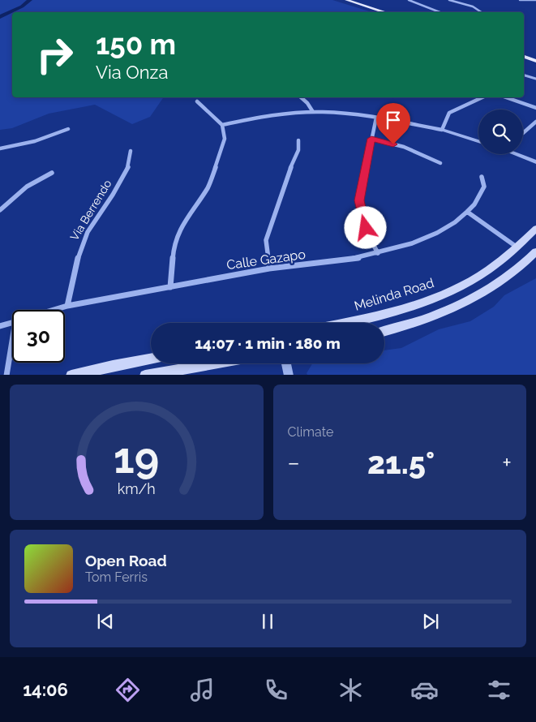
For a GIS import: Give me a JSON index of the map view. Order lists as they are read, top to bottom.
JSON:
{
  "streets": {
    "main road": ["Melinda Road"],
    "street": ["Via Berrendo", "Calle Gazapo"]
  },
  "crossings": [
    ["Via Berrendo", "Calle Gazapo"]
  ],
  "page": {
    "turn": ["150 m", "Via Onza"],
    "limit": "30",
    "trip": "14:07 · 1 min · 180 m",
    "tile": "Climate",
    "heat": ["−", "21.5°", "+"],
    "song": ["Open Road", "Tom Ferris"],
    "tabs": "14:06",
    "gauge": ["19", "km/h"]
  }
}
